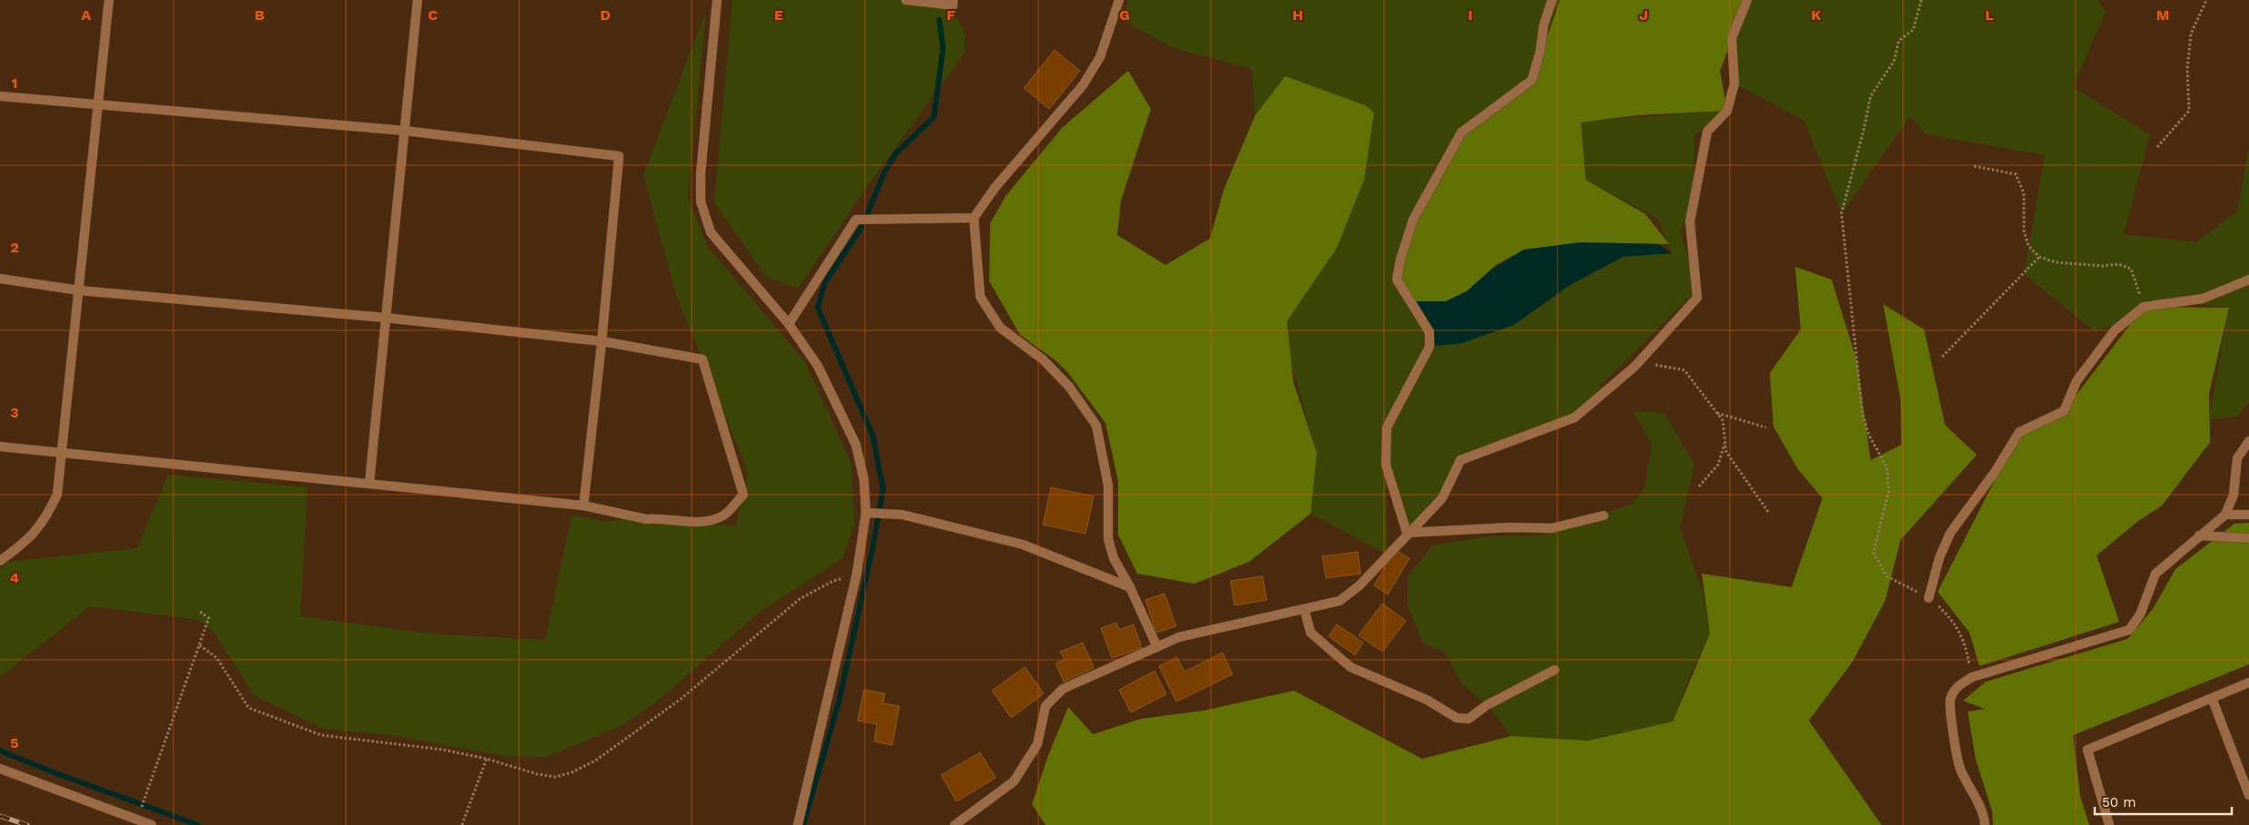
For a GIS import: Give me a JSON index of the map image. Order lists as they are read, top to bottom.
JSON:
{
  "scale_bar": "50 m",
  "grid": {
    "columns": [
      "A",
      "B",
      "C",
      "D",
      "E",
      "F",
      "G",
      "H",
      "I",
      "J",
      "K",
      "L",
      "M"
    ],
    "rows": [
      "1",
      "2",
      "3",
      "4",
      "5"
    ]
  }
}
